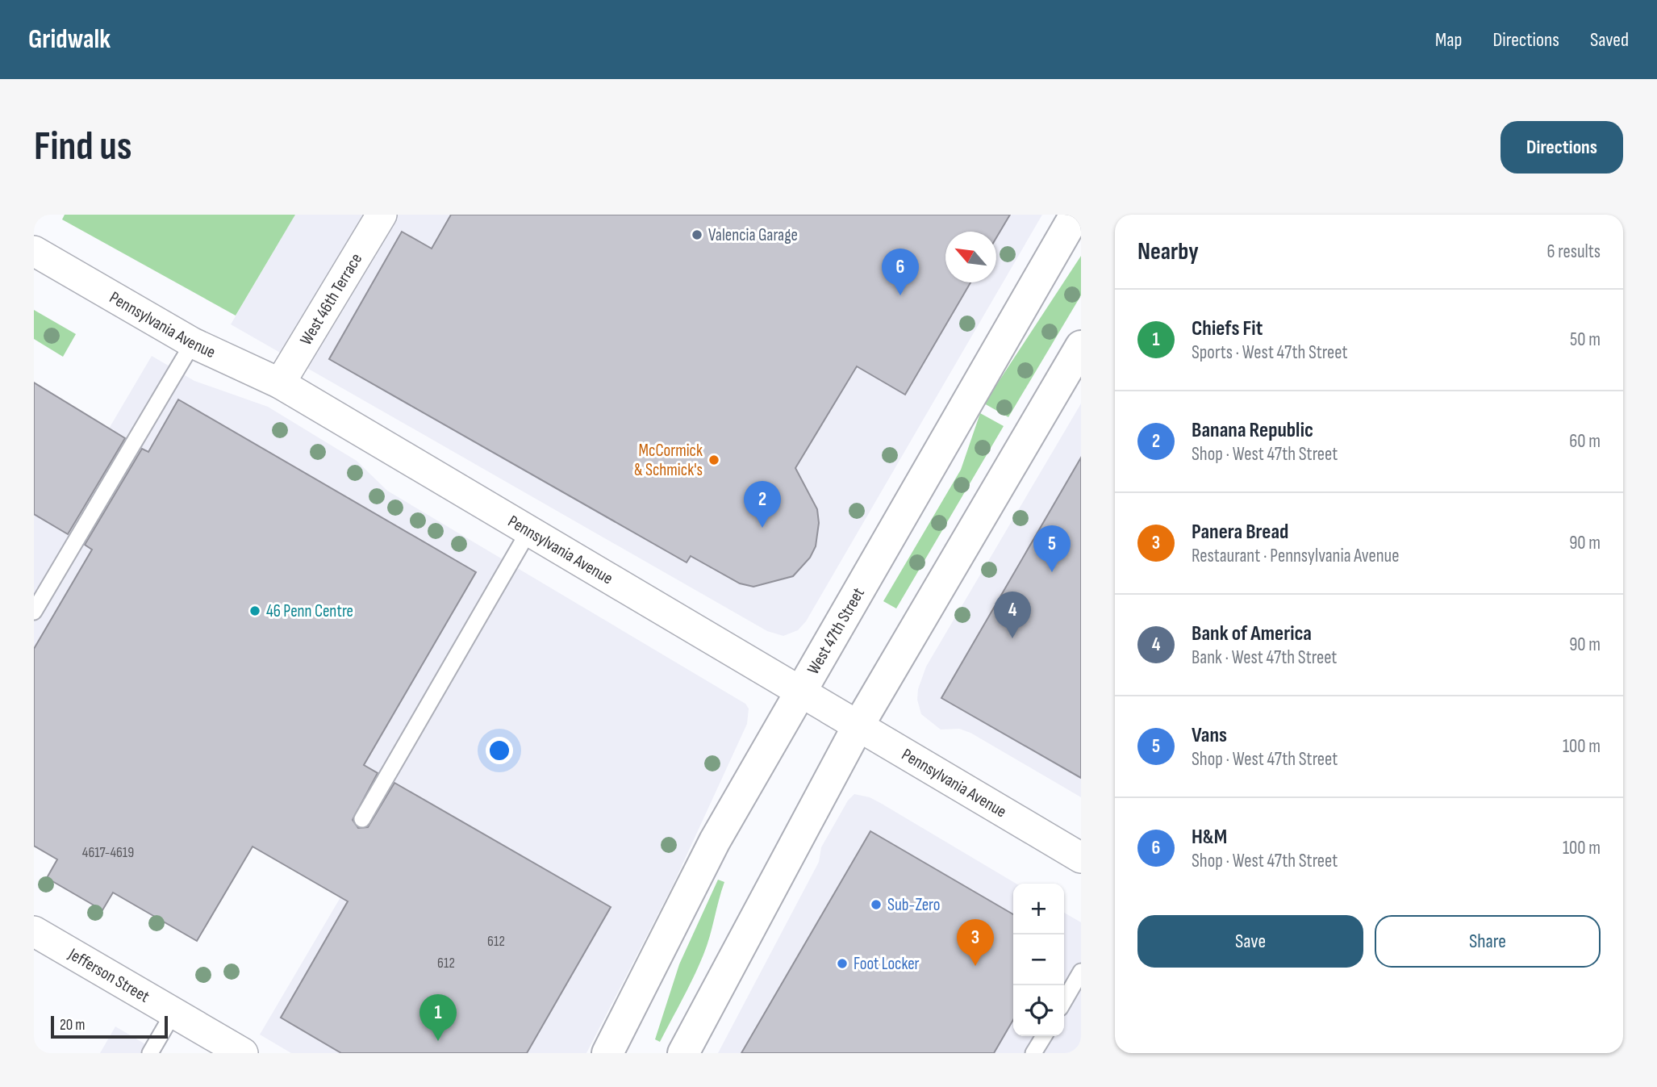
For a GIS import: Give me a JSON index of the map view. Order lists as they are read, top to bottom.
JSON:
{
  "streets": {
    "main road": ["West 47th Street"],
    "street": ["West 46th Terrace", "Pennsylvania Avenue", "Jefferson Street"]
  },
  "crossings": [
    ["West 46th Terrace", "Pennsylvania Avenue"],
    ["Pennsylvania Avenue", "West 47th Street"]
  ],
  "places": [
    "Valencia Garage",
    "McCormick & Schmick's",
    "46 Penn Centre",
    "Sub-Zero",
    "Foot Locker"
  ],
  "house_numbers": ["4617-4619", "612", "612"],
  "scale_bar": "20 m",
  "north": "top left",
  "page": {
    "header": "Gridwalk",
    "nav": ["Map", "Directions", "Saved"],
    "buttons": [
      "Directions",
      ["Save", "Share"]
    ],
    "title": "Find us",
    "heading": ["Nearby", "6 results"],
    "pins": [
      "6",
      "2",
      "5",
      "4",
      "3",
      "1"
    ],
    "list": [
      {
        "mark": "1",
        "name": "Chiefs Fit",
        "note": "Sports · West 47th Street",
        "value": "50 m"
      },
      {
        "mark": "2",
        "name": "Banana Republic",
        "note": "Shop · West 47th Street",
        "value": "60 m"
      },
      {
        "mark": "3",
        "name": "Panera Bread",
        "note": "Restaurant · Pennsylvania Avenue",
        "value": "90 m"
      },
      {
        "mark": "4",
        "name": "Bank of America",
        "note": "Bank · West 47th Street",
        "value": "90 m"
      },
      {
        "mark": "5",
        "name": "Vans",
        "note": "Shop · West 47th Street",
        "value": "100 m"
      },
      {
        "mark": "6",
        "name": "H&M",
        "note": "Shop · West 47th Street",
        "value": "100 m"
      }
    ],
    "map_buttons": ["+", "−"],
    "scale": "20 m"
  }
}
